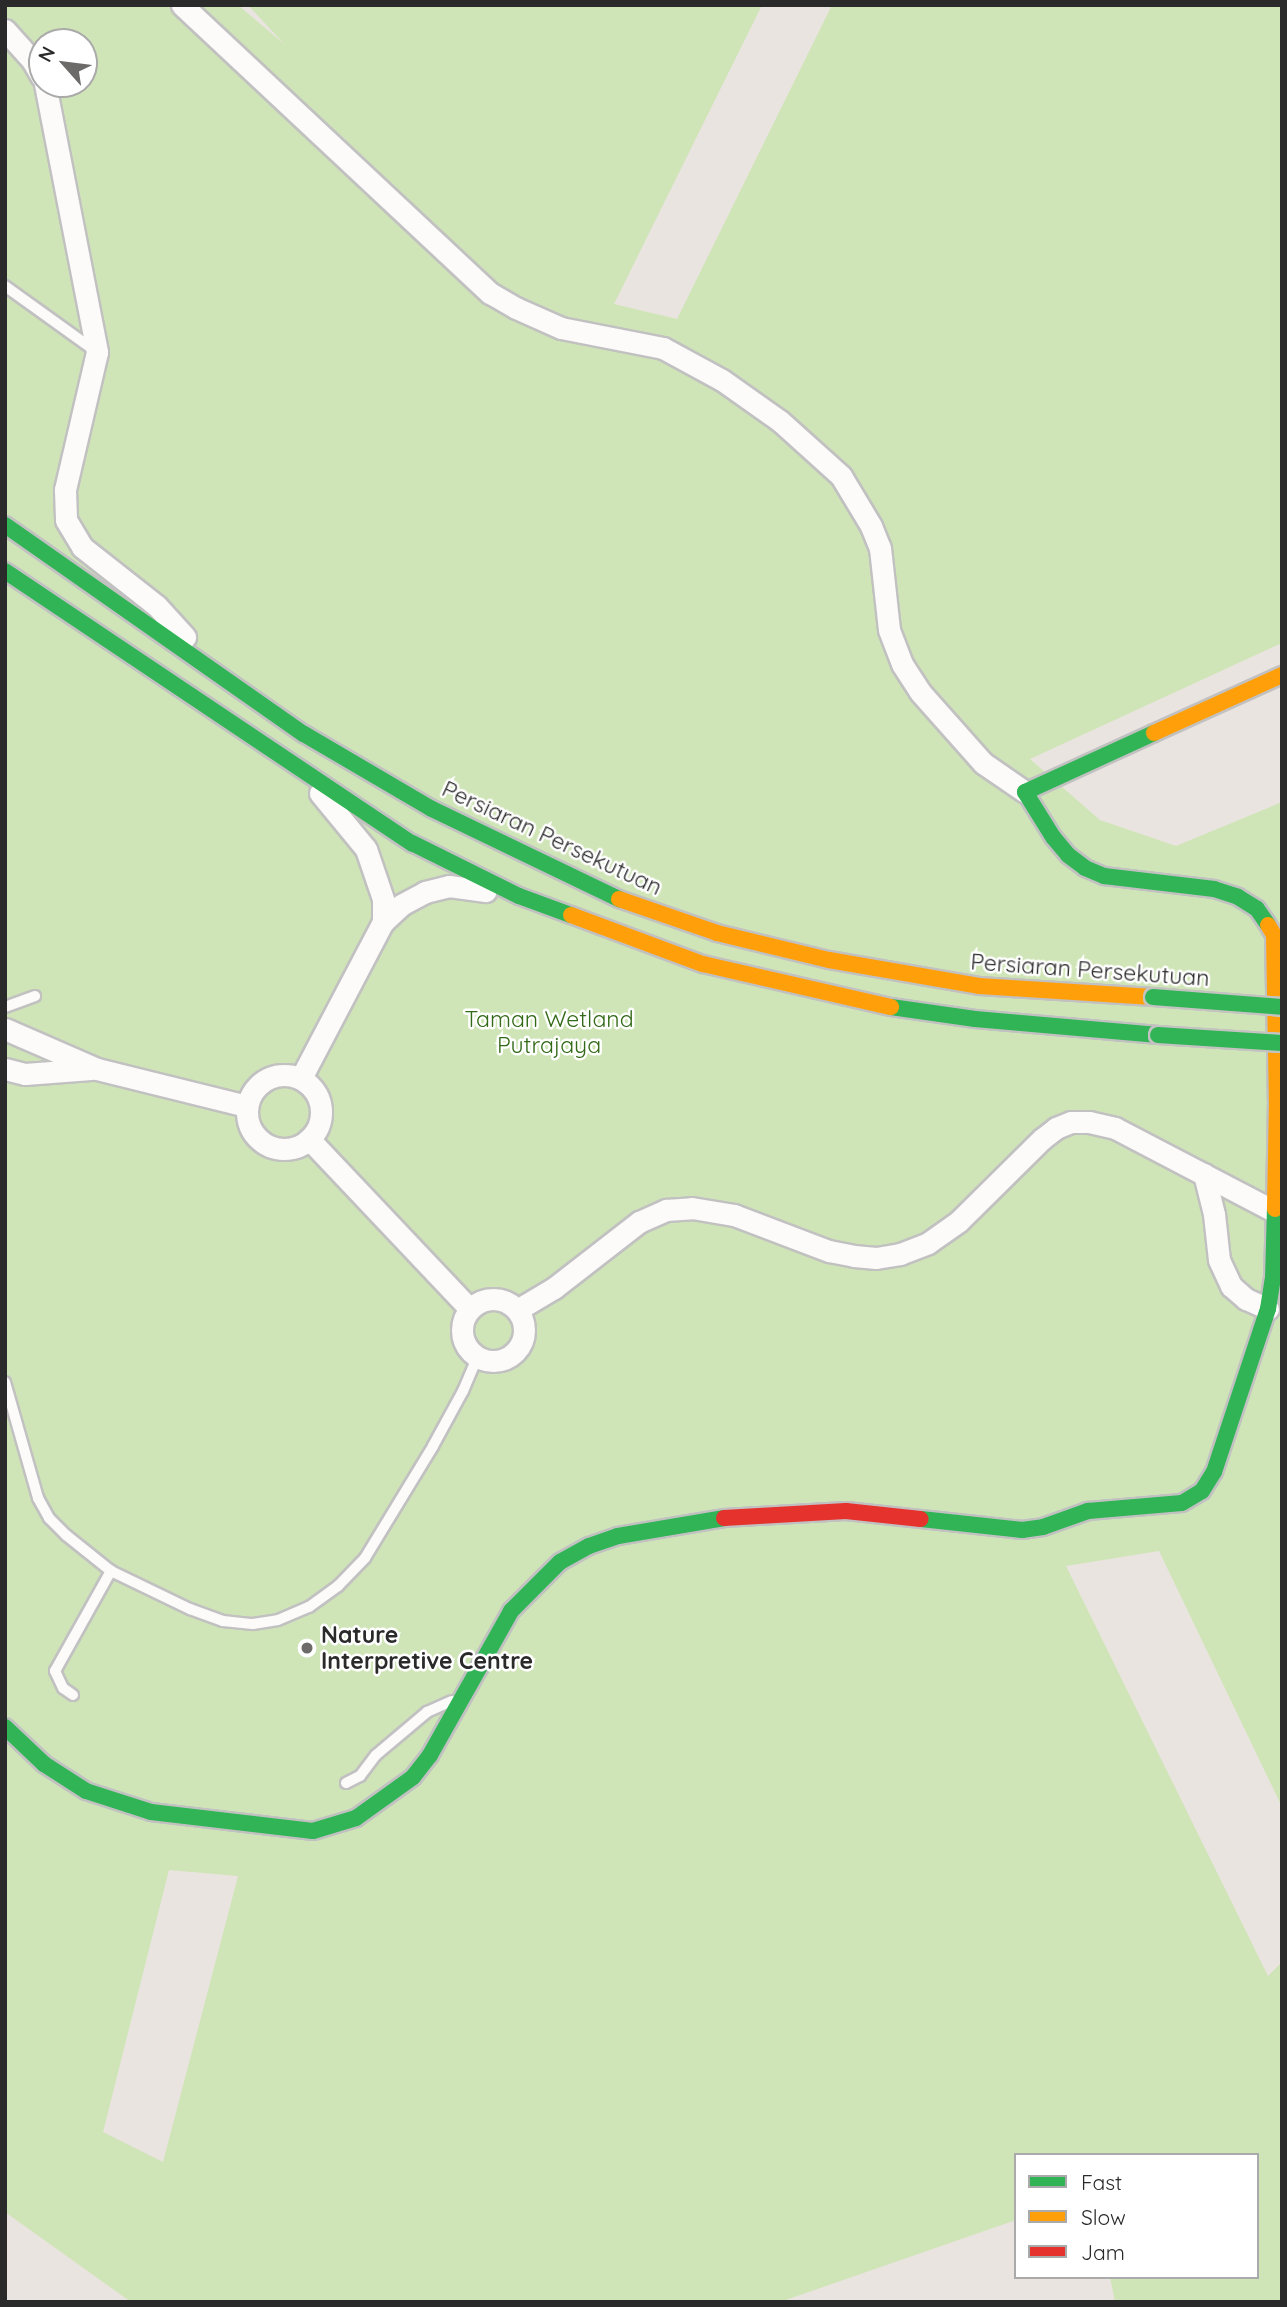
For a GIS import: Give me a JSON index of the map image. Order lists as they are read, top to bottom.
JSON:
{
  "streets": {
    "main road": ["Persiaran Persekutuan"]
  },
  "parks": ["Taman Wetland Putrajaya"],
  "places": ["Nature Interpretive Centre"],
  "legend": ["Fast", "Slow", "Jam"],
  "north": "top left"
}
